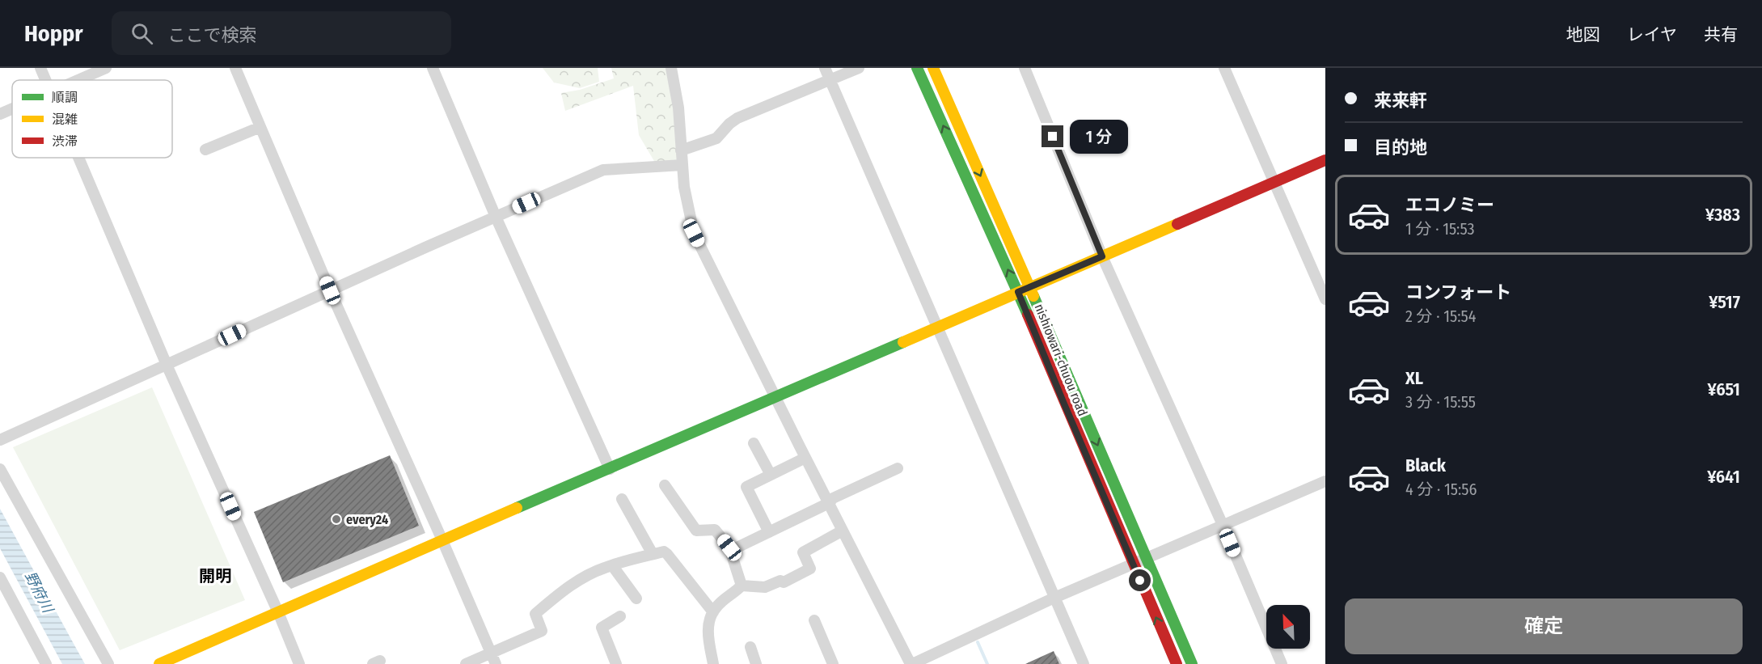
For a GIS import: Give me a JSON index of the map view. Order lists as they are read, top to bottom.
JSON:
{
  "streets": {
    "main road": ["nishiowari-chuou road"]
  },
  "districts": ["開明"],
  "water": ["野府川"],
  "places": ["every24"],
  "legend": ["順調", "混雑", "渋滞"],
  "north": "top left",
  "page": {
    "header": "Hoppr",
    "search": "ここで検索",
    "nav": ["地図", "レイヤ", "共有"],
    "banner": ["来来軒", "目的地"],
    "bubble": "1 分",
    "list": [
      {
        "name": "エコノミー",
        "note": "1 分 · 15:53",
        "value": "¥383"
      },
      {
        "name": "コンフォート",
        "note": "2 分 · 15:54",
        "value": "¥517"
      },
      {
        "name": "XL",
        "note": "3 分 · 15:55",
        "value": "¥651"
      },
      {
        "name": "Black",
        "note": "4 分 · 15:56",
        "value": "¥641"
      }
    ],
    "buttons": "確定"
  }
}
